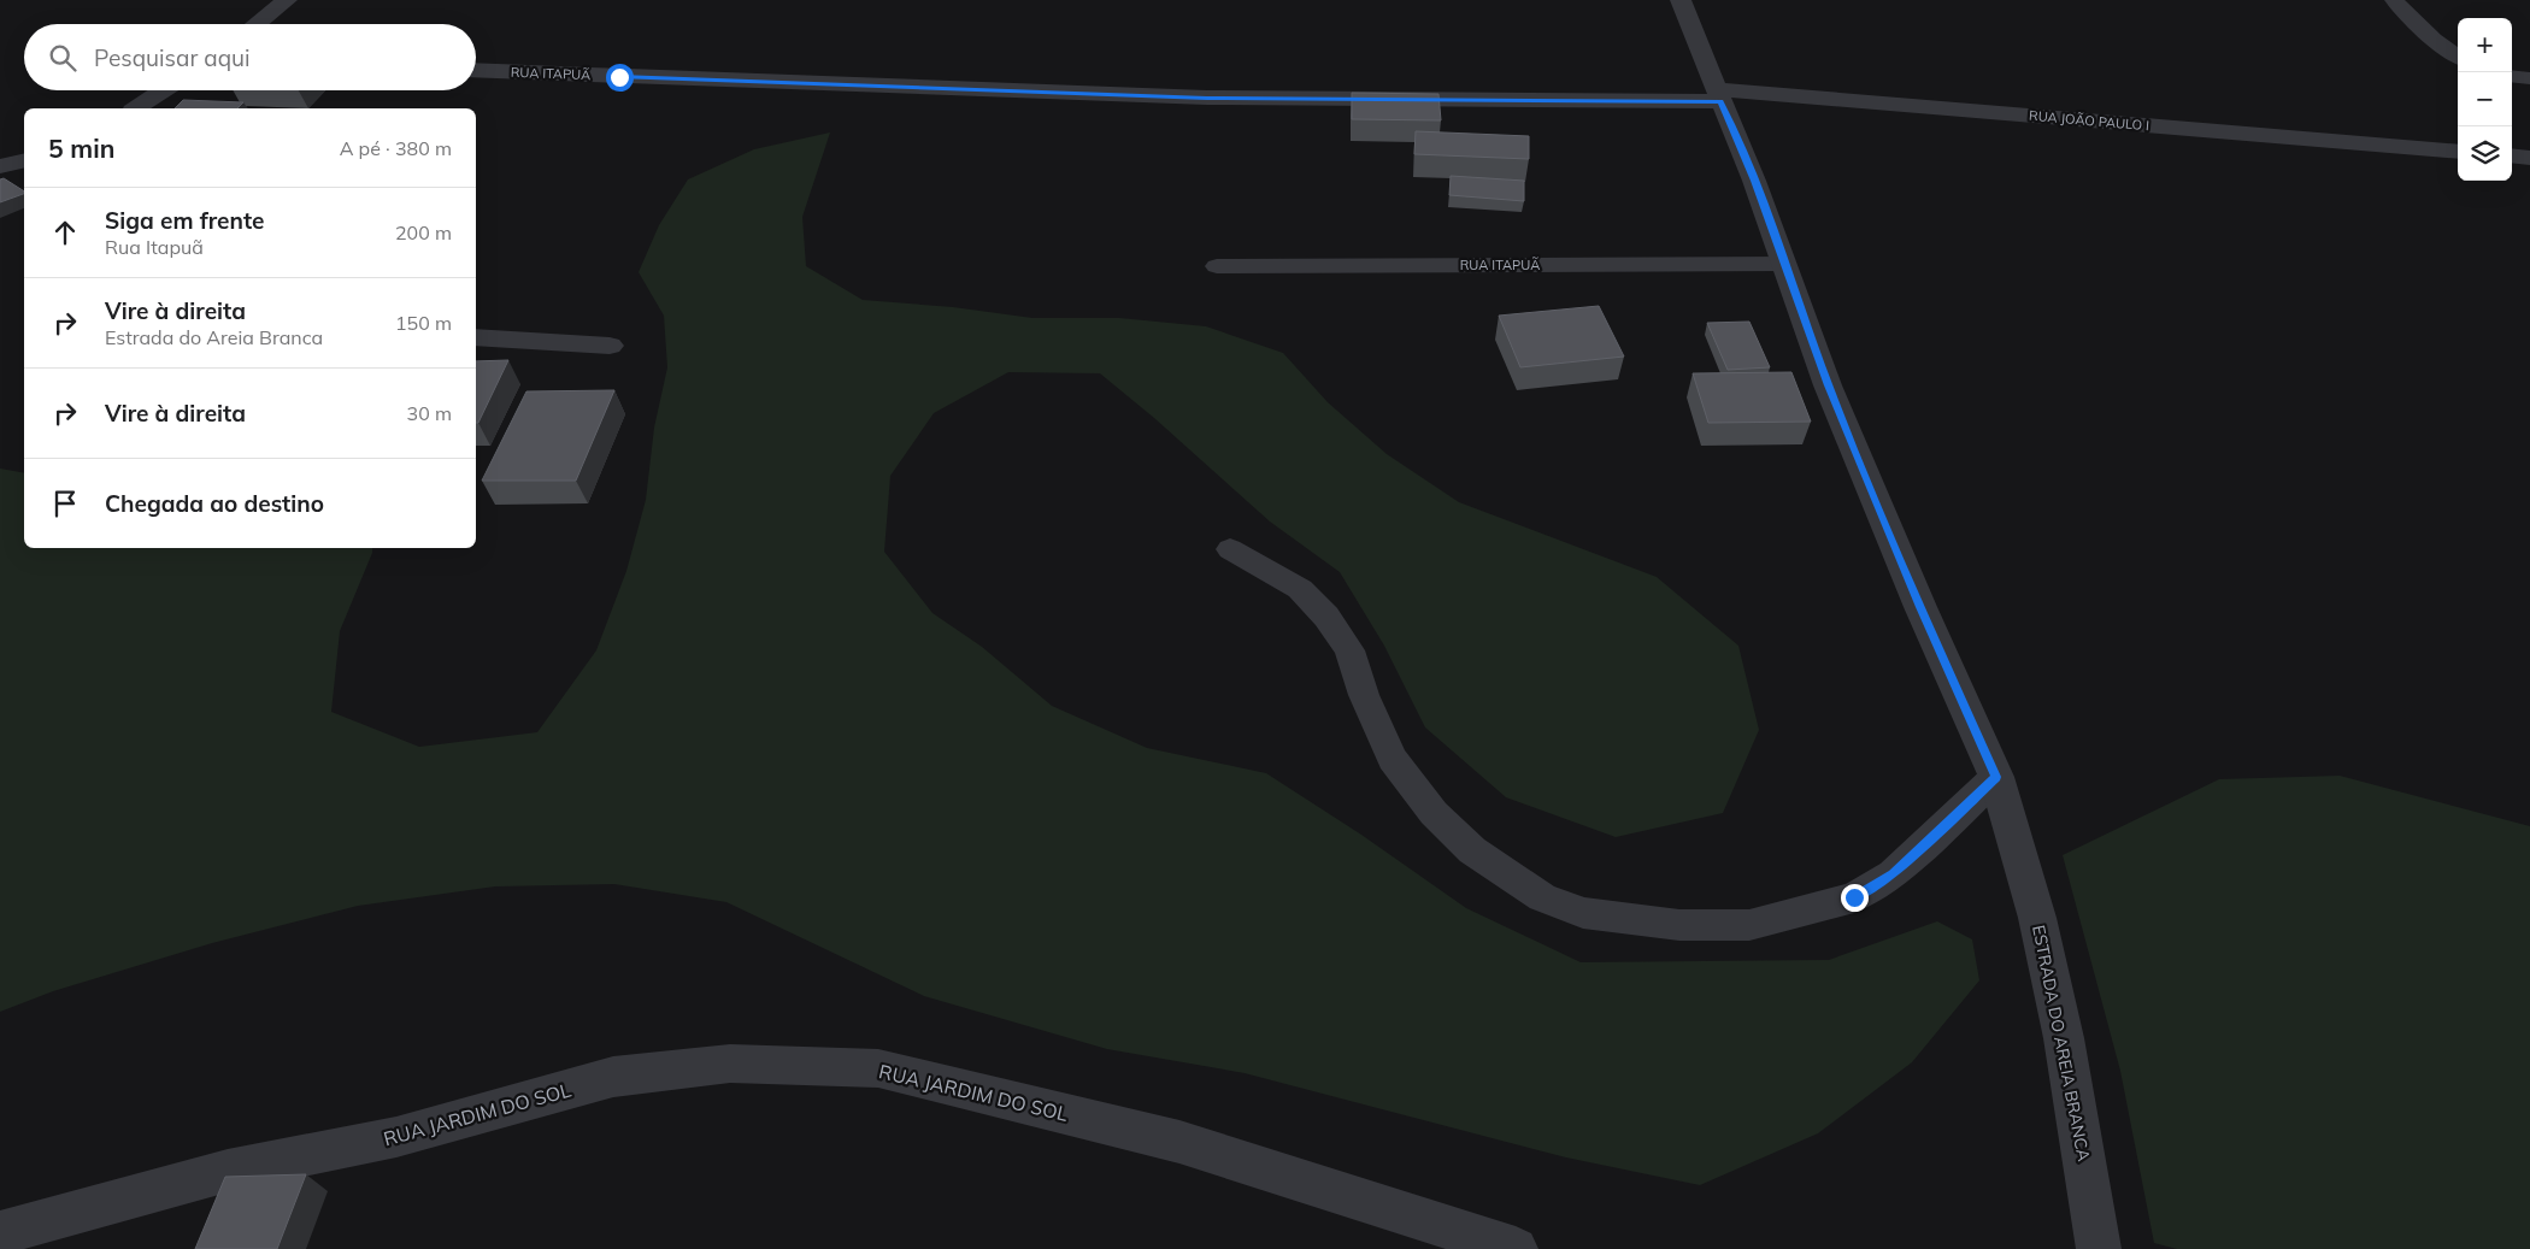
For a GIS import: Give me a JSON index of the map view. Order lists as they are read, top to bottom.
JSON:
{
  "streets": {
    "street": [
      "RUA ITAPUÃ",
      "RUA JOÃO PAULO I",
      "ESTRADA DO AREIA BRANCA",
      "RUA JARDIM DO SOL"
    ]
  },
  "crossings": [
    ["RUA ITAPUÃ", "RUA JOÃO PAULO I"],
    ["RUA ITAPUÃ", "ESTRADA DO AREIA BRANCA"],
    ["RUA JOÃO PAULO I", "ESTRADA DO AREIA BRANCA"]
  ],
  "page": {
    "map_buttons": ["+", "−"],
    "search": "Pesquisar aqui",
    "heading": ["5 min", "A pé · 380 m"],
    "list": [
      ["Siga em frente", "Rua Itapuã", "200 m"],
      ["Vire à direita", "Estrada do Areia Branca", "150 m"],
      ["Vire à direita", "30 m"],
      "Chegada ao destino"
    ]
  }
}
